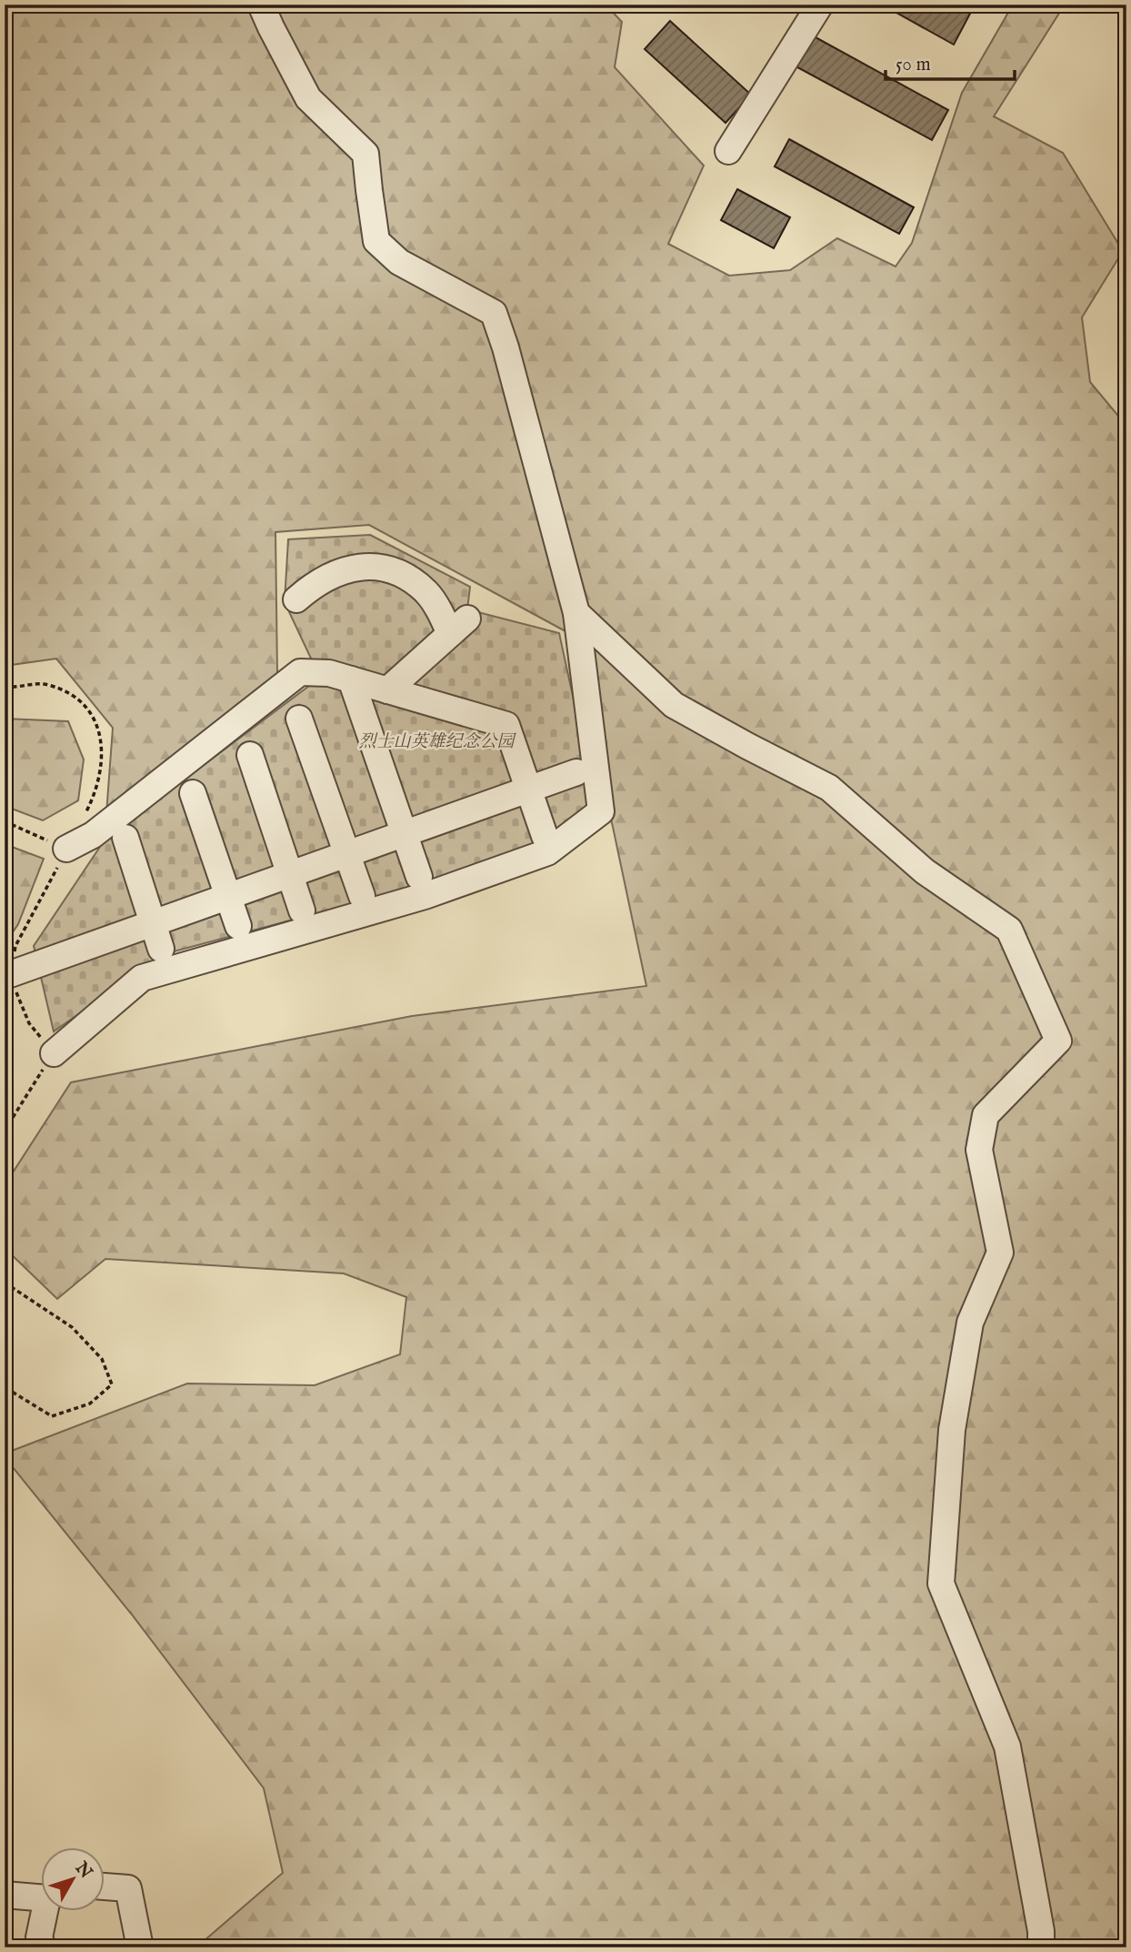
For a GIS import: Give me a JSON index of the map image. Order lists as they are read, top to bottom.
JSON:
{
  "parks": ["烈士山英雄纪念公园"],
  "scale_bar": "50 m",
  "north": "top right"
}
